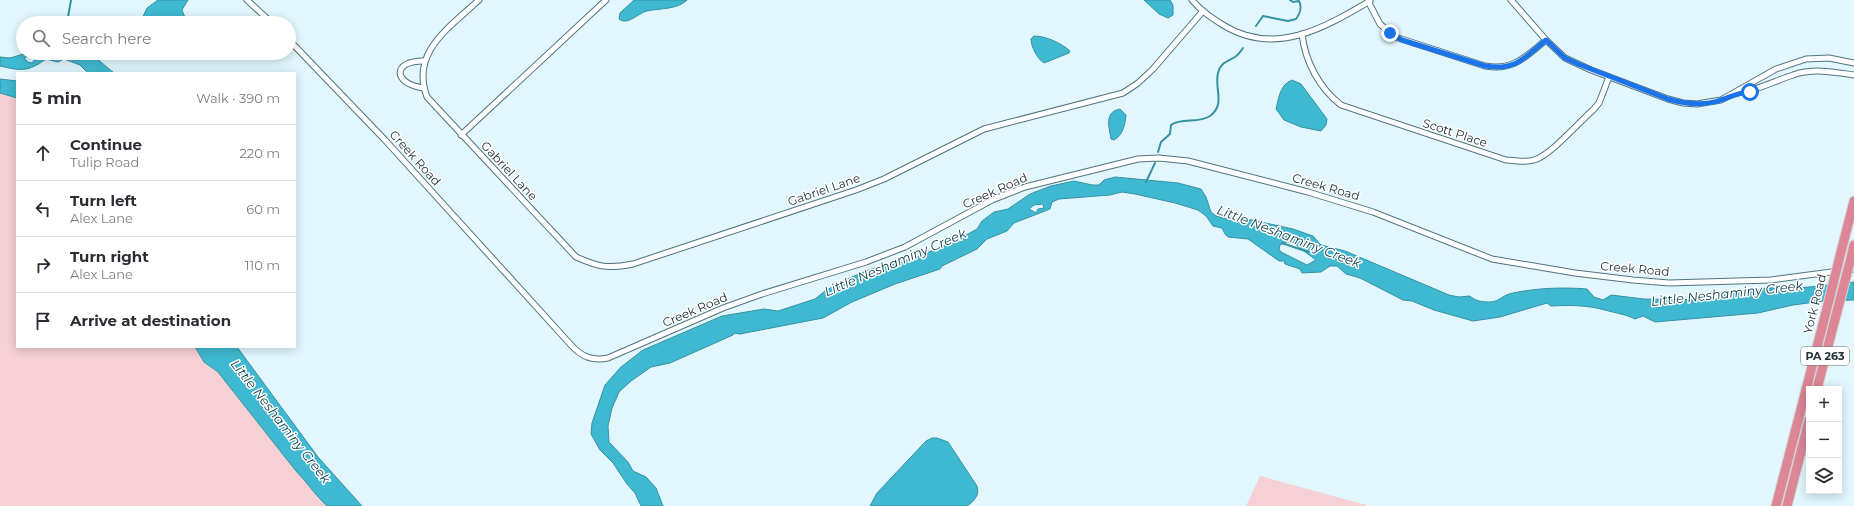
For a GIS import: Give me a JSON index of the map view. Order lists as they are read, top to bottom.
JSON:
{
  "streets": {
    "highway": ["York Road", "PA 263"],
    "street": ["Scott Place", "Creek Road", "Gabriel Lane"]
  },
  "water": ["Little Neshaminy Creek"],
  "page": {
    "search": "Search here",
    "heading": ["5 min", "Walk · 390 m"],
    "list": [
      ["Continue", "Tulip Road", "220 m"],
      ["Turn left", "Alex Lane", "60 m"],
      ["Turn right", "Alex Lane", "110 m"],
      "Arrive at destination"
    ],
    "map_buttons": ["+", "−"]
  }
}
